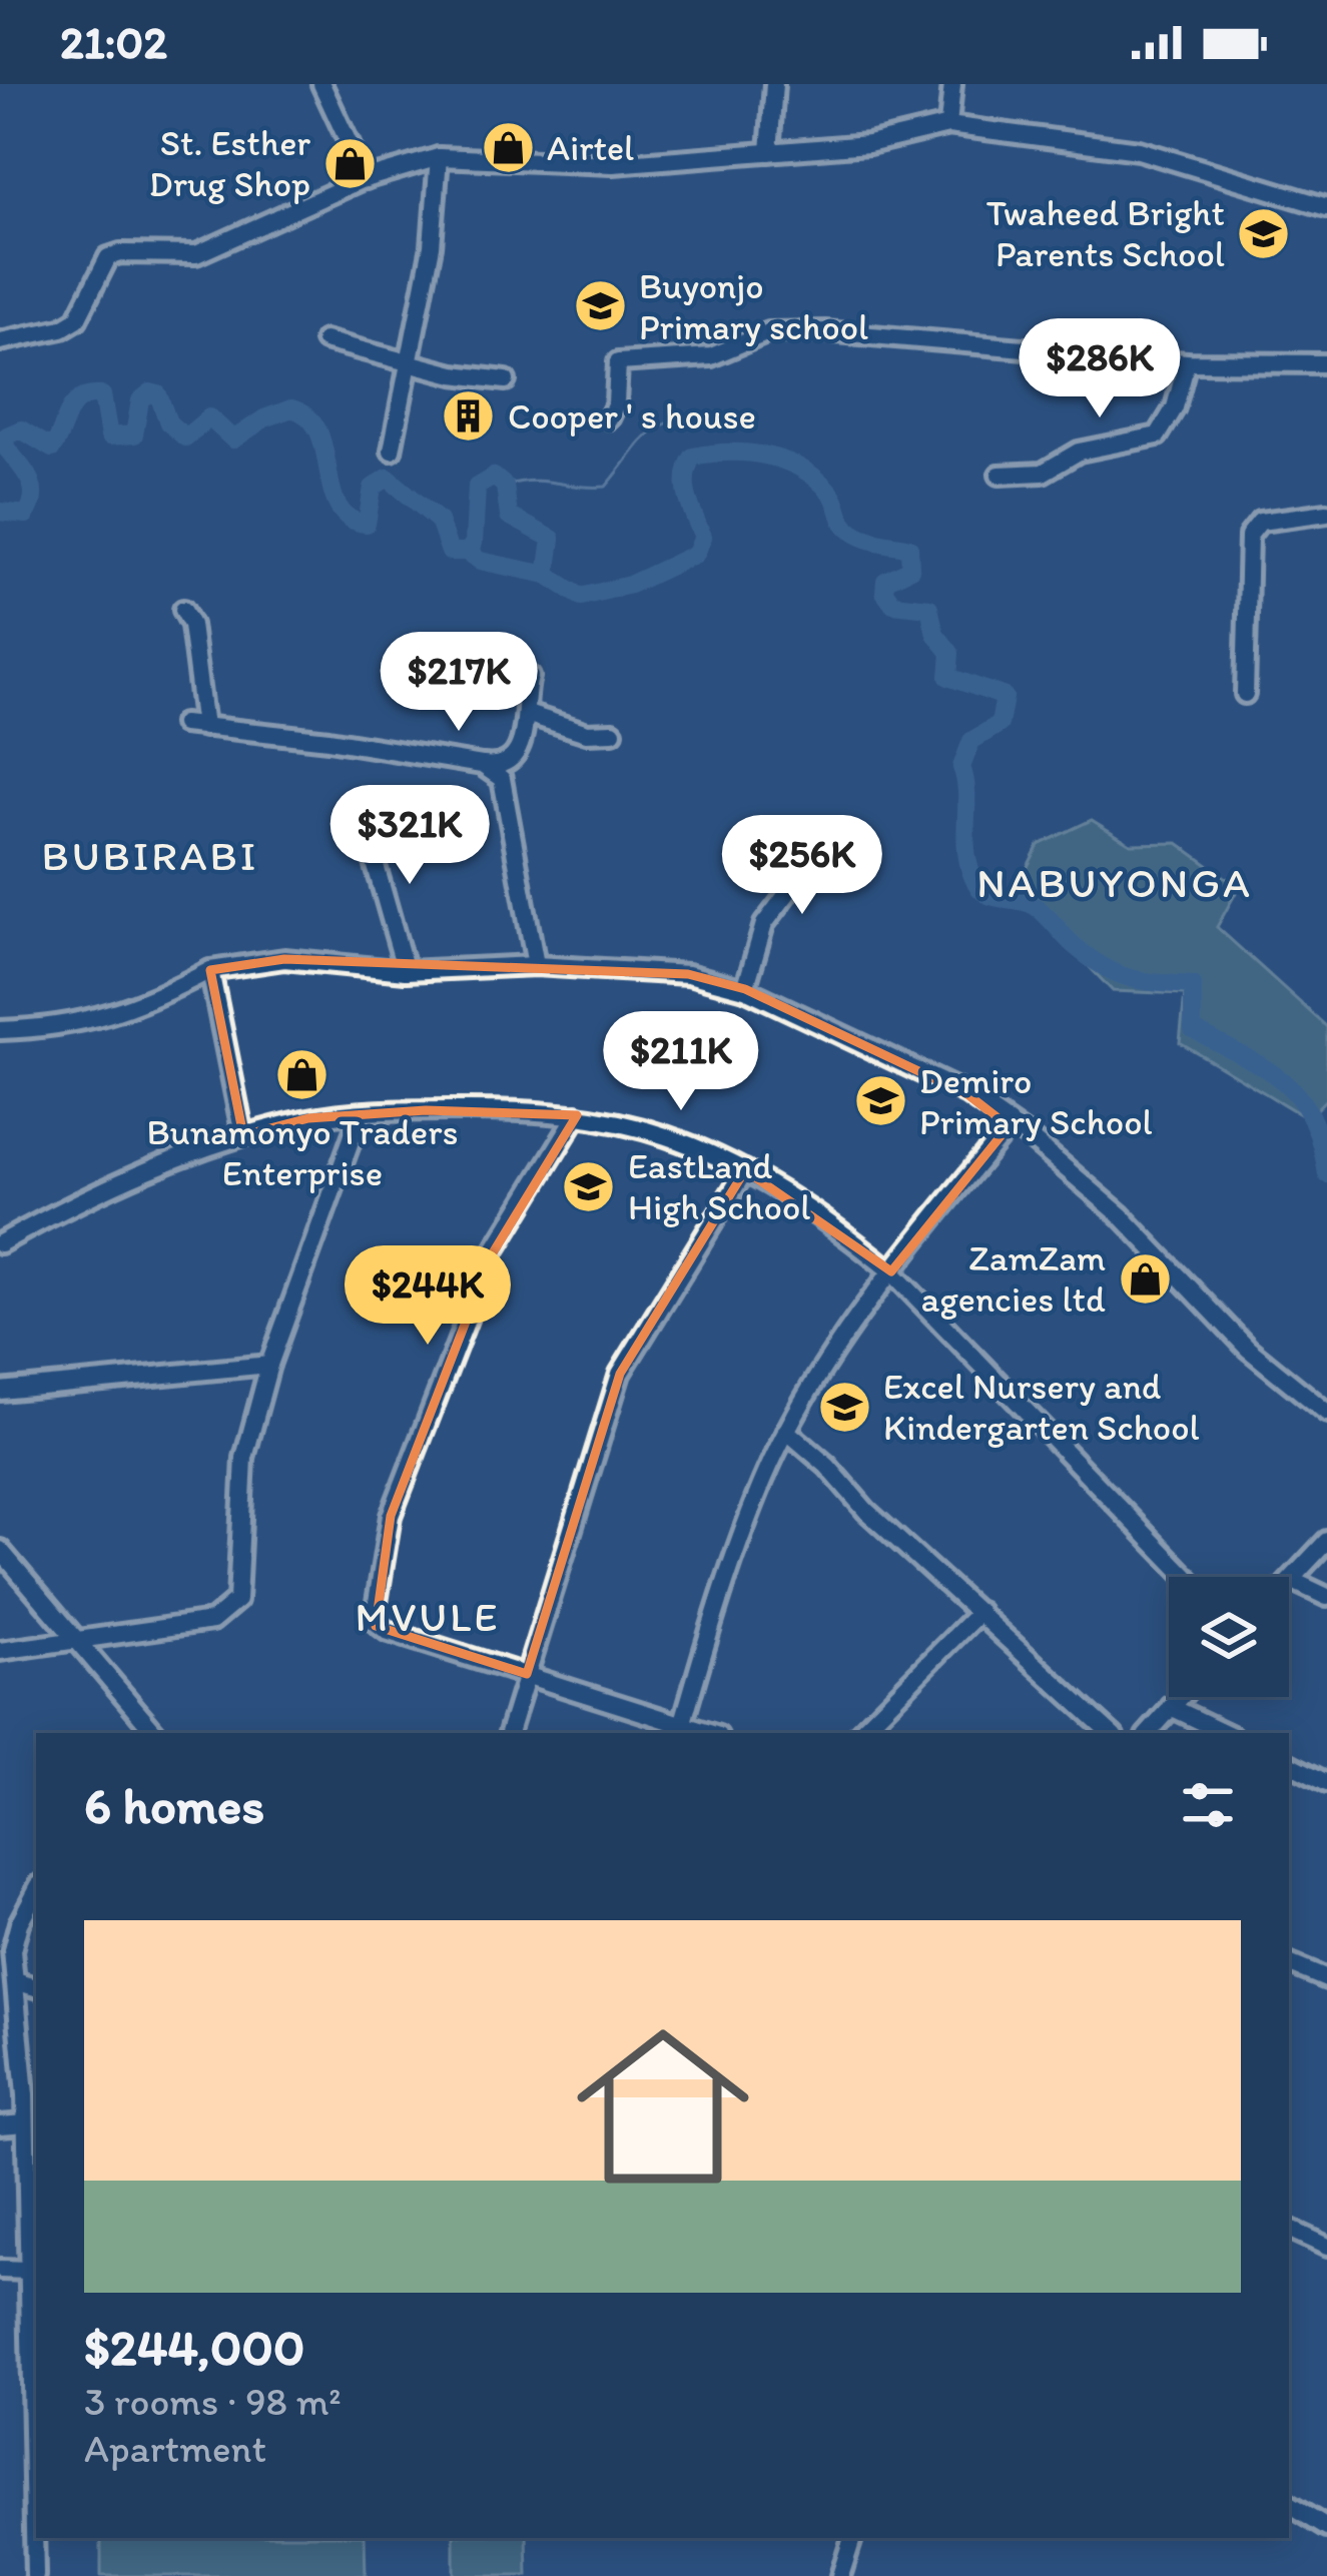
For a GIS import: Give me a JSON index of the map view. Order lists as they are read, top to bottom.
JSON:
{
  "districts": ["BUBIRABI", "NABUYONGA", "MVULE"],
  "places": {
    "shop": [
      "Airtel",
      "St. Esther Drug Shop",
      "Bunamonyo Traders Enterprise",
      "ZamZam agencies ltd"
    ],
    "school or university": [
      "Twaheed Bright Parents School",
      "Buyonjo Primary school",
      "Demiro Primary School",
      "EastLand High School",
      "Excel Nursery and Kindergarten School"
    ],
    "building": ["Cooper ' s house"]
  },
  "page": {
    "status": "21:02",
    "price": [
      "$286K",
      "$217K",
      "$321K",
      "$256K",
      "$211K",
      "$244K"
    ],
    "heading": "6 homes",
    "list": [
      {
        "name": "$244,000",
        "note": "3 rooms · 98 m² · Apartment"
      }
    ]
  }
}
